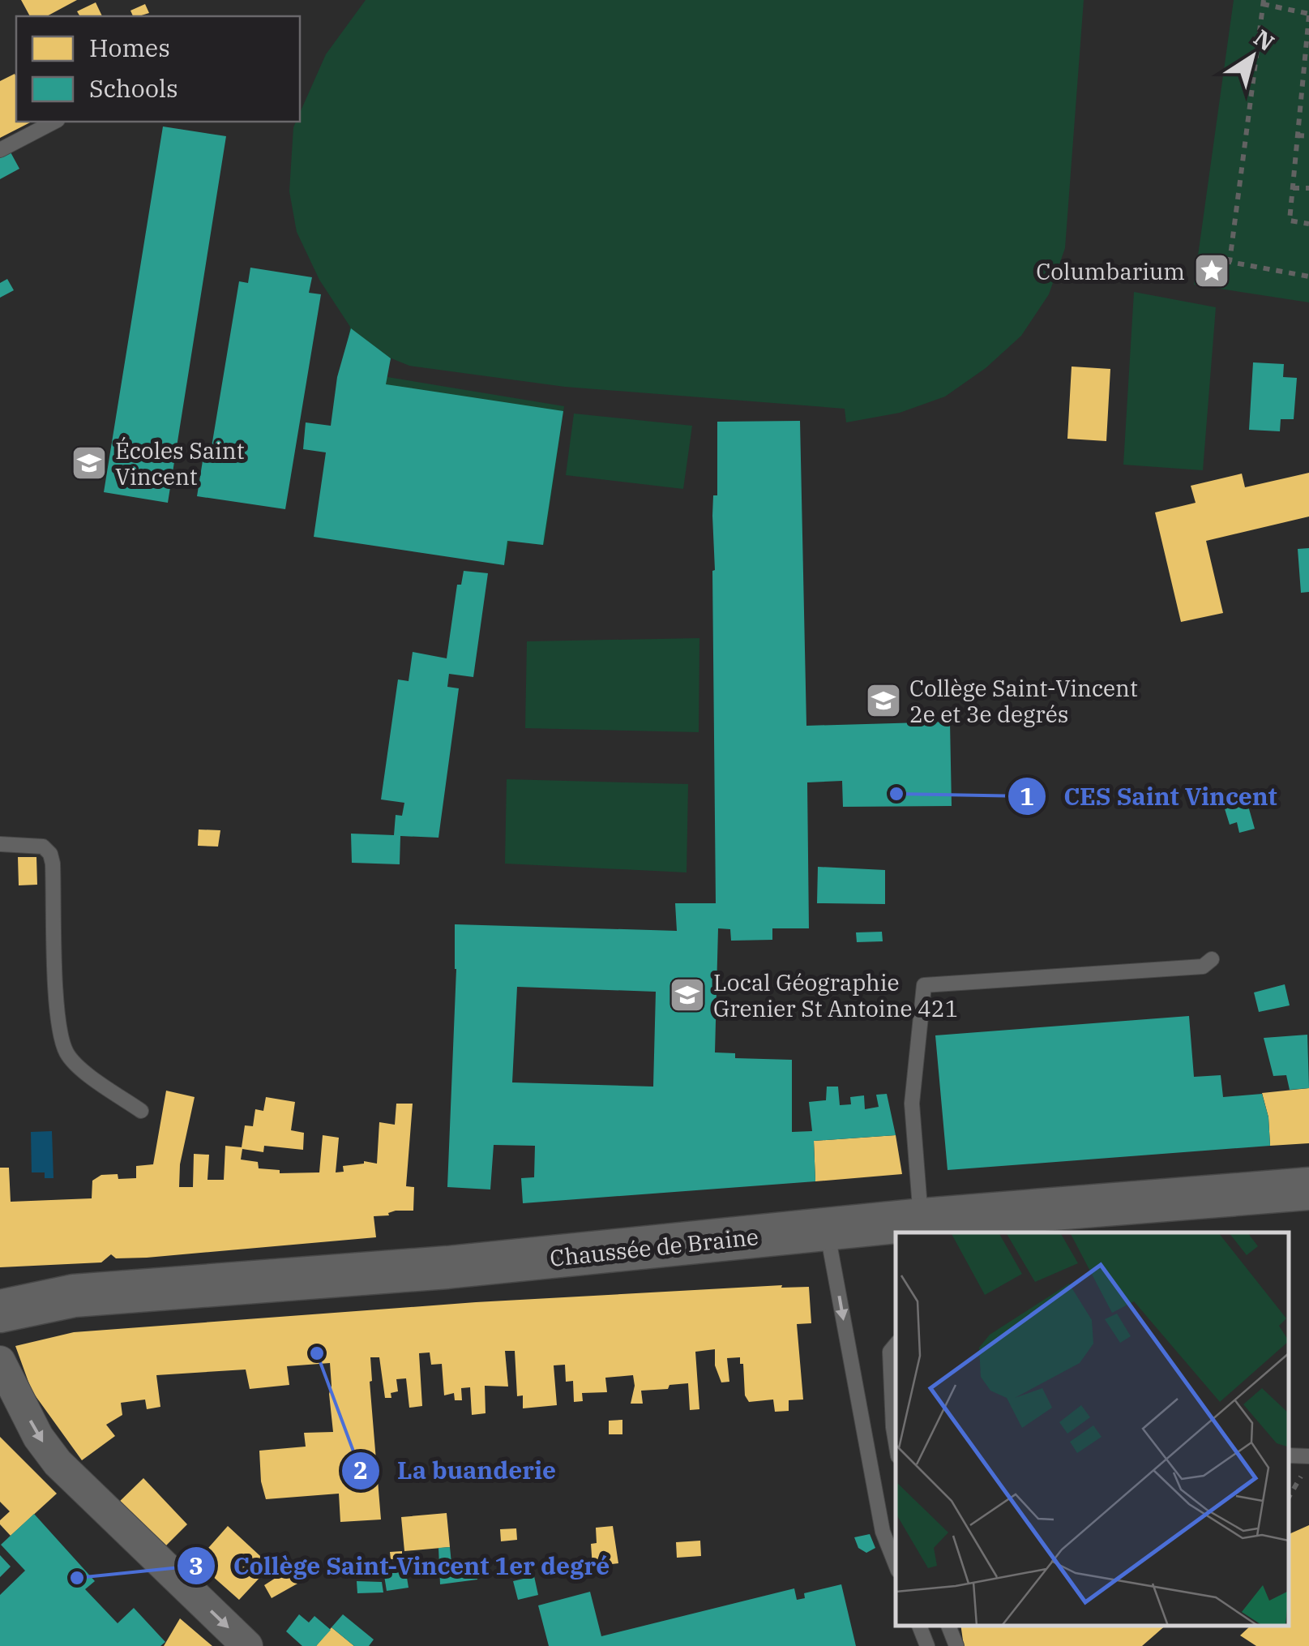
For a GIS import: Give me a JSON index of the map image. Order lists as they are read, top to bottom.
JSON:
{
  "streets": {
    "street": ["Chaussée de Braine"]
  },
  "places": {
    "place": ["Columbarium"],
    "school or university": ["Écoles Saint Vincent", "Collège Saint-Vincent 2e et 3e degrés", "Local Géographie Grenier St Antoine 421"],
    "other": ["CES Saint Vincent", "La buanderie", "Collège Saint-Vincent 1er degré"]
  },
  "legend": ["Homes", "Schools"],
  "north": "top right"
}
